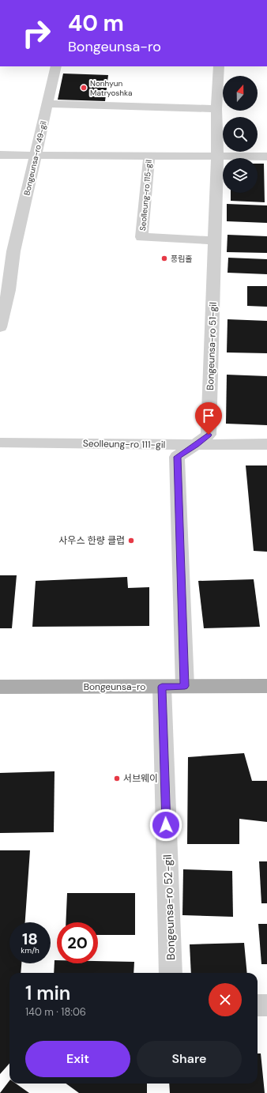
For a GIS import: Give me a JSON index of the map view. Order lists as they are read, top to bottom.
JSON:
{
  "streets": {
    "main road": ["Bongeunsa-ro"],
    "street": [
      "Bongeunsa-ro 49-gil",
      "Seolleung-ro 115-gil",
      "Bongeunsa-ro 51-gil",
      "Seolleung-ro 111-gil",
      "Bongeunsa-ro 52-gil"
    ]
  },
  "crossings": [
    ["Bongeunsa-ro 49-gil", "Seolleung-ro 115-gil"],
    ["Seolleung-ro 115-gil", "Bongeunsa-ro 51-gil"],
    ["Bongeunsa-ro 51-gil", "Seolleung-ro 111-gil"],
    ["Bongeunsa-ro 51-gil", "Bongeunsa-ro"],
    ["Bongeunsa-ro", "Bongeunsa-ro 52-gil"]
  ],
  "places": [
    "Nonhyun Matryoshka",
    "풍림홀",
    "사우스 한량 클럽",
    "서브웨이"
  ],
  "north": "top",
  "page": {
    "turn": ["40 m", "Bongeunsa-ro"],
    "speed": "18 km/h",
    "limit": "20",
    "heading": ["1 min", "140 m · 18:06"],
    "buttons": ["Exit", "Share"]
  }
}
